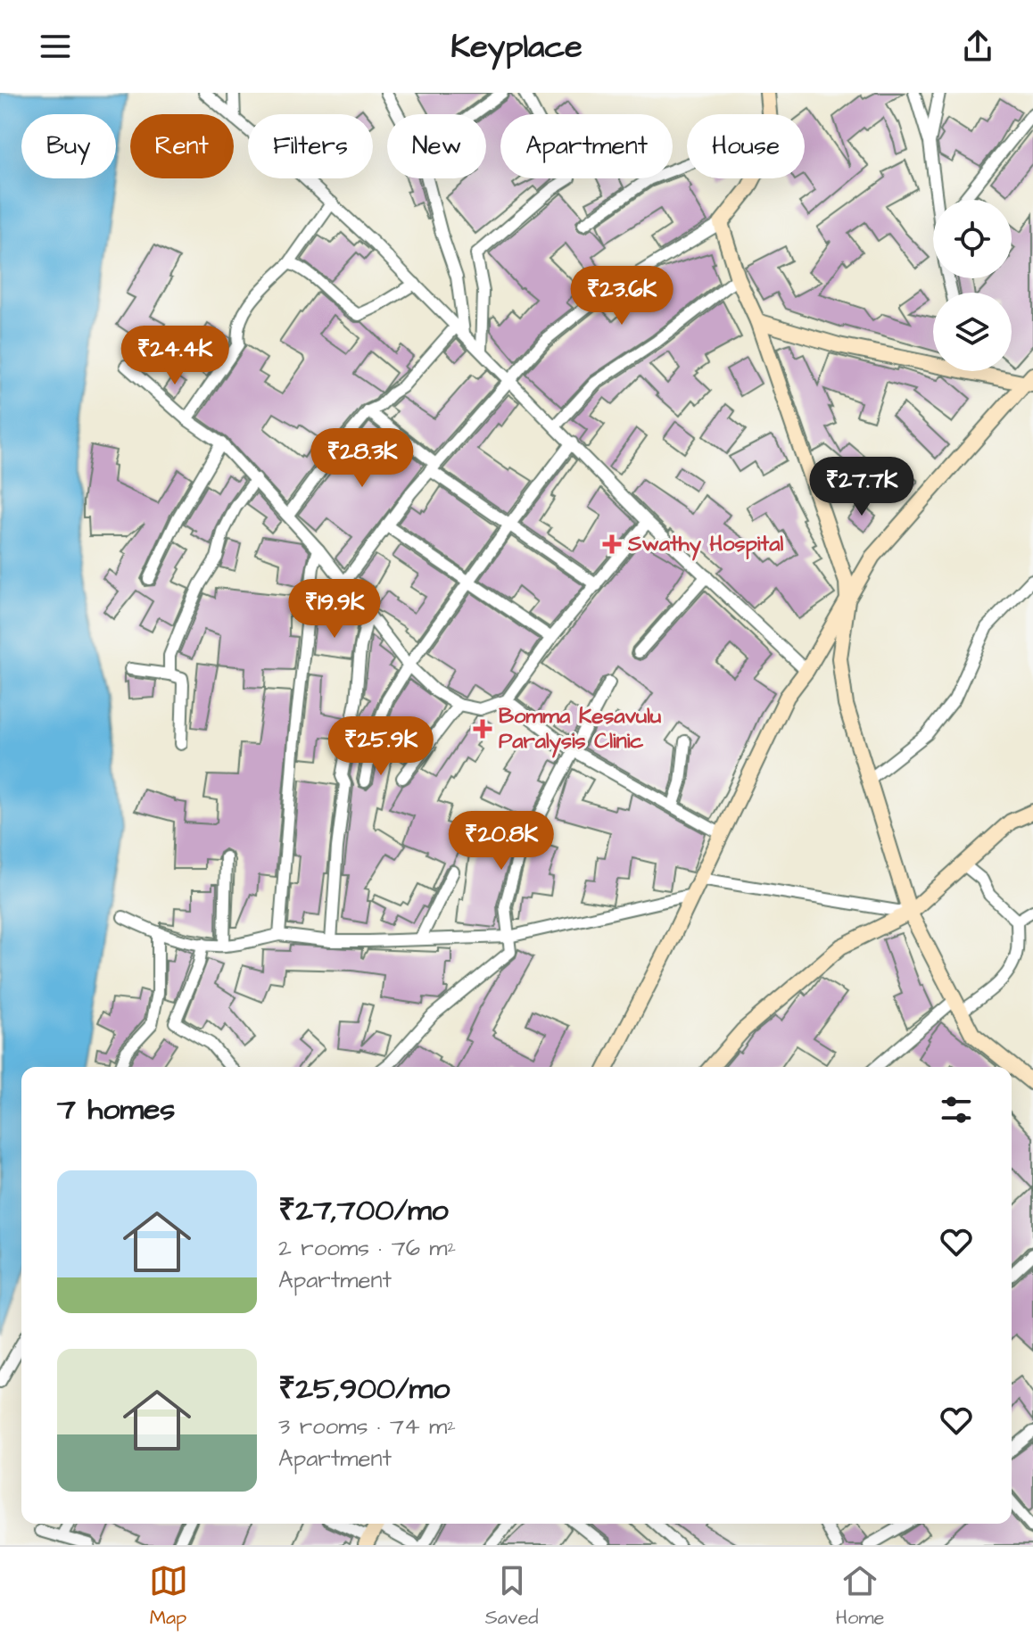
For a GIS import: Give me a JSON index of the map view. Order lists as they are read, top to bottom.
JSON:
{
  "places": {
    "health": ["Swathy Hospital", "Bomma Kesavulu Paralysis Clinic"]
  },
  "page": {
    "header": "Keyplace",
    "chip": [
      "Buy",
      "Rent",
      "Filters",
      "New",
      "Apartment",
      "House"
    ],
    "price": [
      "₹23.6K",
      "₹24.4K",
      "₹28.3K",
      "₹27.7K",
      "₹19.9K",
      "₹25.9K",
      "₹20.8K"
    ],
    "heading": "7 homes",
    "list": [
      {
        "name": "₹27,700/mo",
        "note": "2 rooms · 76 m² · Apartment"
      },
      {
        "name": "₹25,900/mo",
        "note": "3 rooms · 74 m² · Apartment"
      }
    ],
    "tabs": ["Map", "Saved", "Home"]
  }
}
